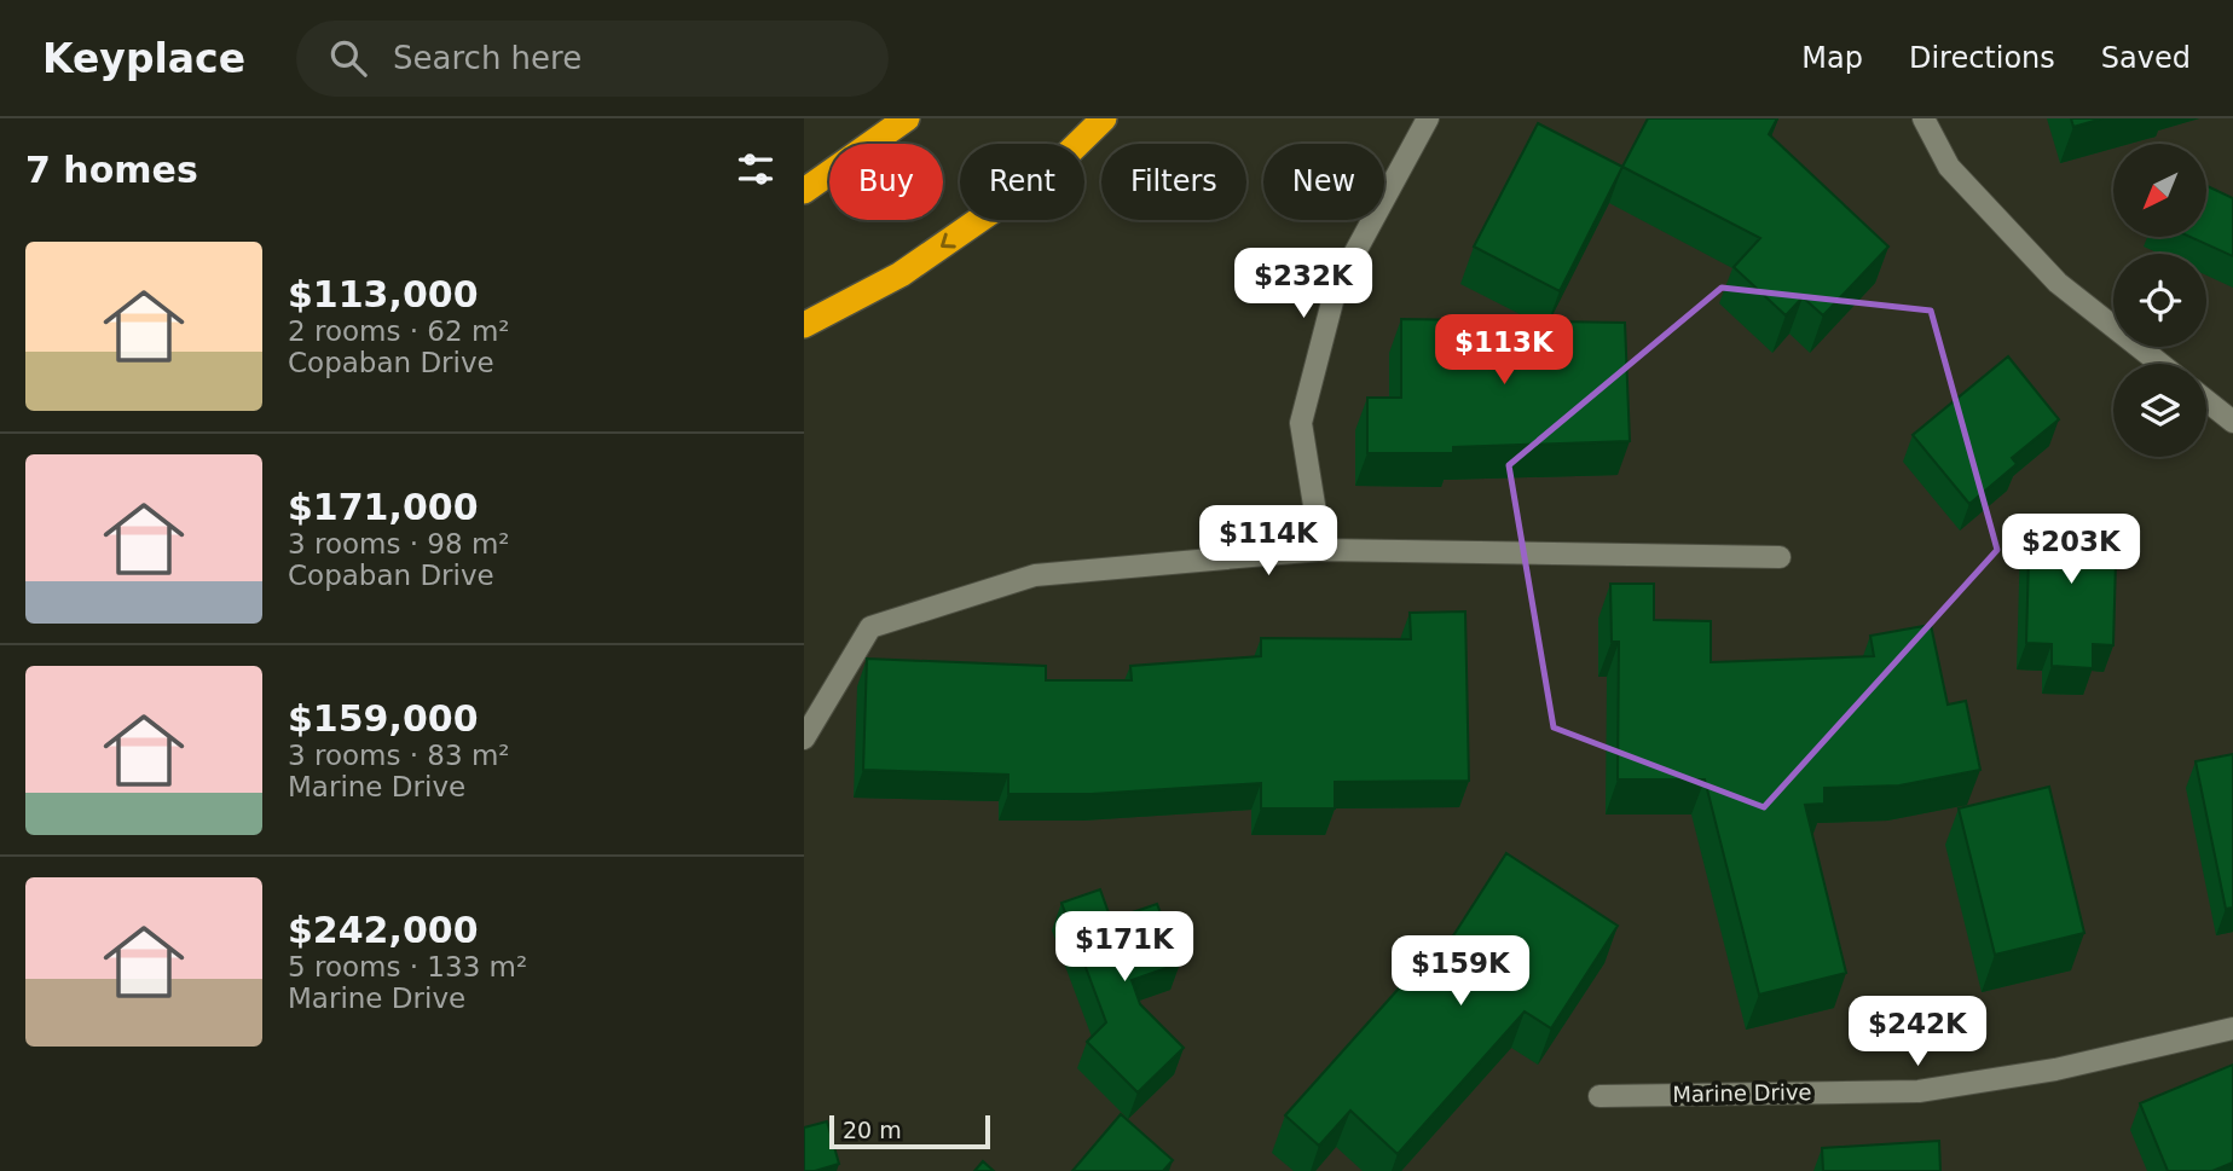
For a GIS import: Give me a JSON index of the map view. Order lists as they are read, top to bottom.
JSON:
{
  "streets": {
    "street": ["Marine Drive"]
  },
  "scale_bar": "20 m",
  "north": "bottom left",
  "page": {
    "header": "Keyplace",
    "search": "Search here",
    "nav": ["Map", "Directions", "Saved"],
    "heading": "7 homes",
    "chip": [
      "Buy",
      "Rent",
      "Filters",
      "New"
    ],
    "list": [
      {
        "name": "$113,000",
        "note": "2 rooms · 62 m² · Copaban Drive"
      },
      {
        "name": "$171,000",
        "note": "3 rooms · 98 m² · Copaban Drive"
      },
      {
        "name": "$159,000",
        "note": "3 rooms · 83 m² · Marine Drive"
      },
      {
        "name": "$242,000",
        "note": "5 rooms · 133 m² · Marine Drive"
      }
    ],
    "price": [
      "$232K",
      "$113K",
      "$114K",
      "$203K",
      "$171K",
      "$159K",
      "$242K"
    ],
    "scale": "20 m"
  }
}
